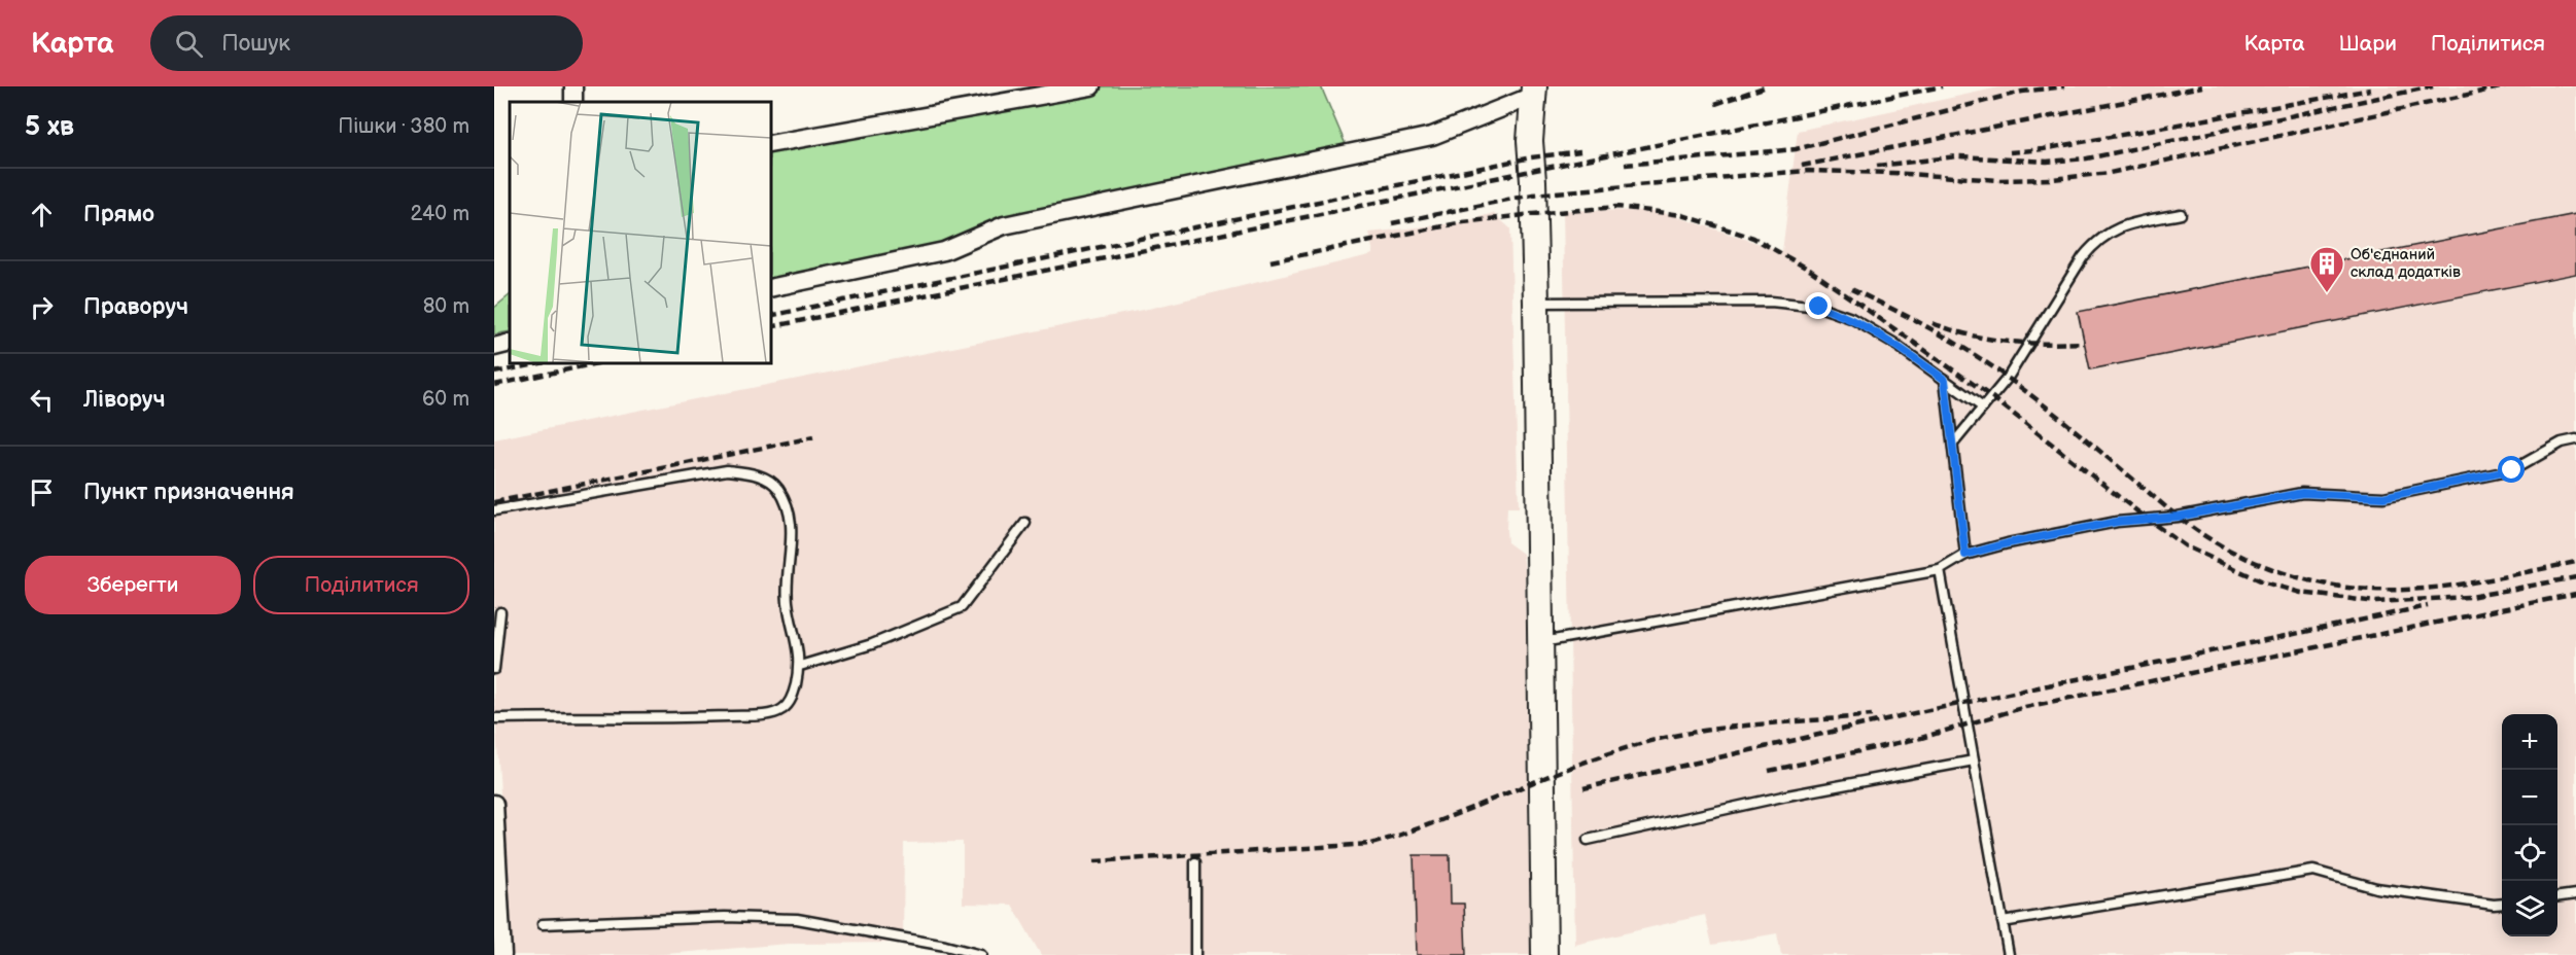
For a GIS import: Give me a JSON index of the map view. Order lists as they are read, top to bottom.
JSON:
{
  "places": {
    "building": ["Об'єднаний склад додатків"]
  },
  "page": {
    "header": "Карта",
    "search": "Пошук",
    "nav": ["Карта", "Шари", "Поділитися"],
    "heading": ["5 хв", "Пішки · 380 m"],
    "list": [
      ["Прямо", "240 m"],
      ["Праворуч", "80 m"],
      ["Ліворуч", "60 m"],
      "Пункт призначення"
    ],
    "buttons": ["Зберегти", "Поділитися"],
    "map_buttons": ["+", "−"]
  }
}
